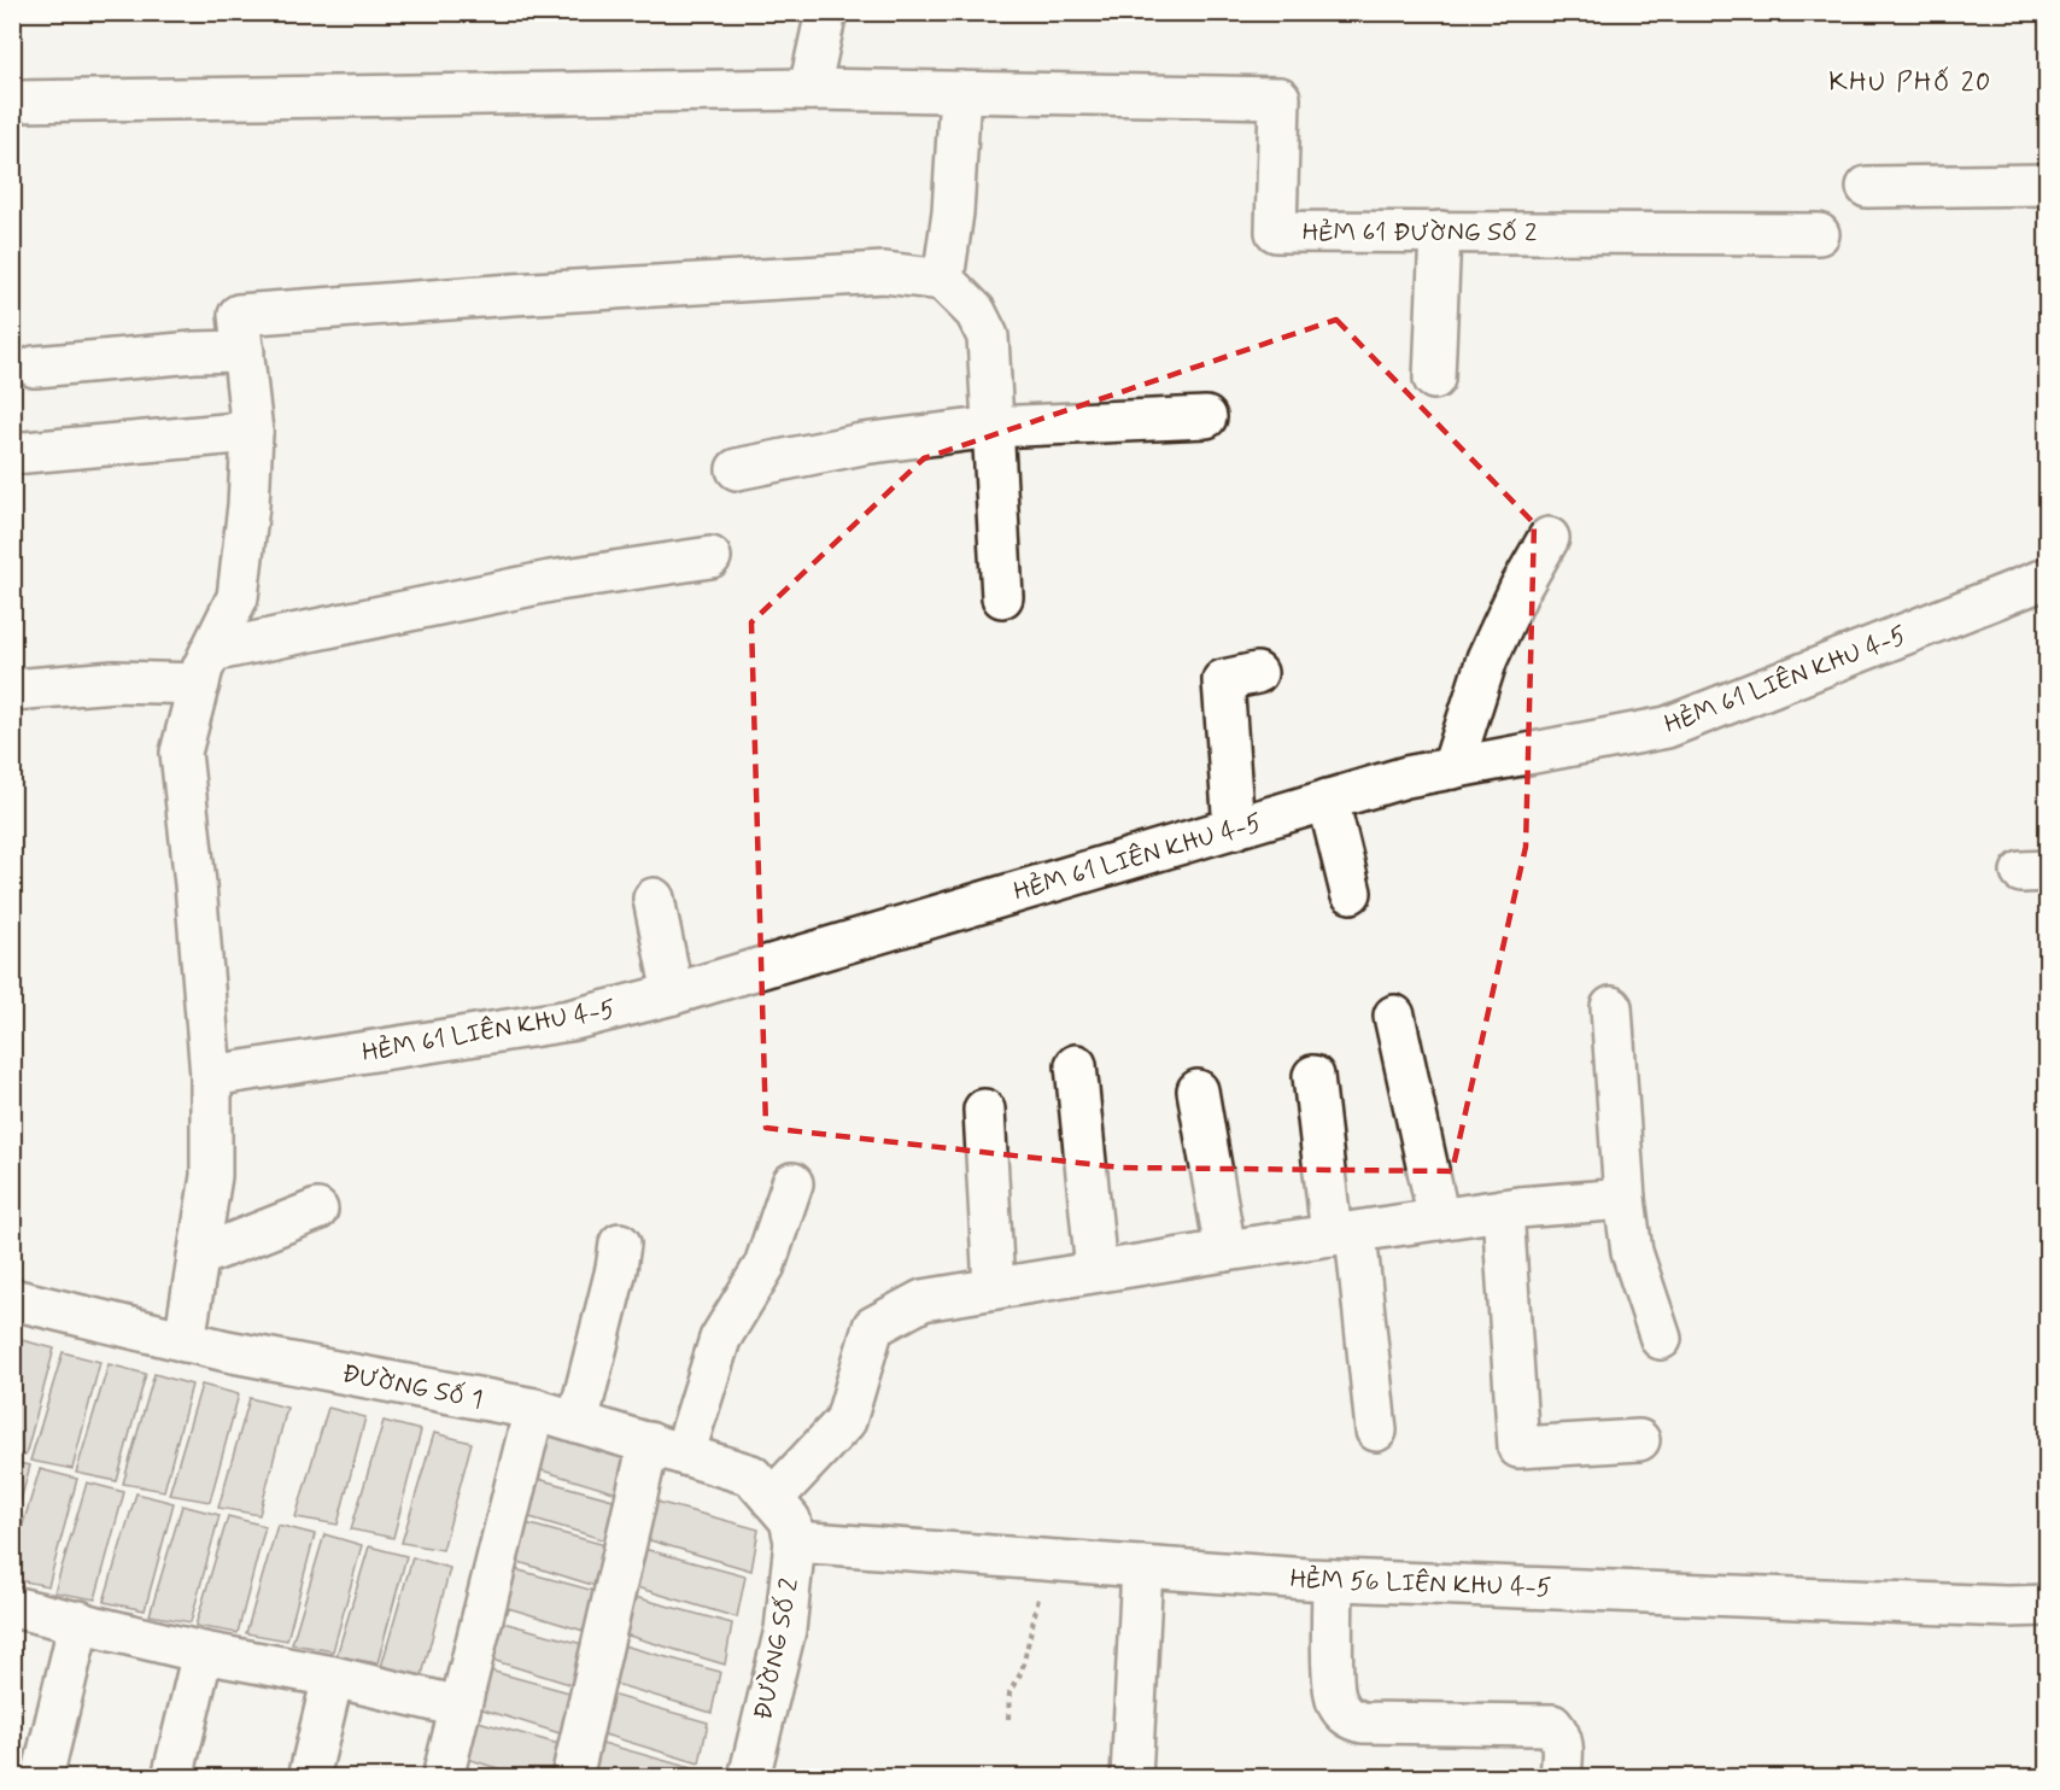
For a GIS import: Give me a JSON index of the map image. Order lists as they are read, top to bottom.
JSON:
{
  "streets": {
    "street": [
      "HẺM 61 ĐƯỜNG SỐ 2",
      "HẺM 61 LIÊN KHU 4-5",
      "ĐƯỜNG SỐ 1",
      "HẺM 56 LIÊN KHU 4-5",
      "ĐƯỜNG SỐ 2"
    ]
  },
  "crossings": [
    ["ĐƯỜNG SỐ 1", "HẺM 56 LIÊN KHU 4-5"],
    ["ĐƯỜNG SỐ 1", "ĐƯỜNG SỐ 2"],
    ["HẺM 56 LIÊN KHU 4-5", "ĐƯỜNG SỐ 2"]
  ],
  "districts": ["KHU PHỐ 20"]
}
